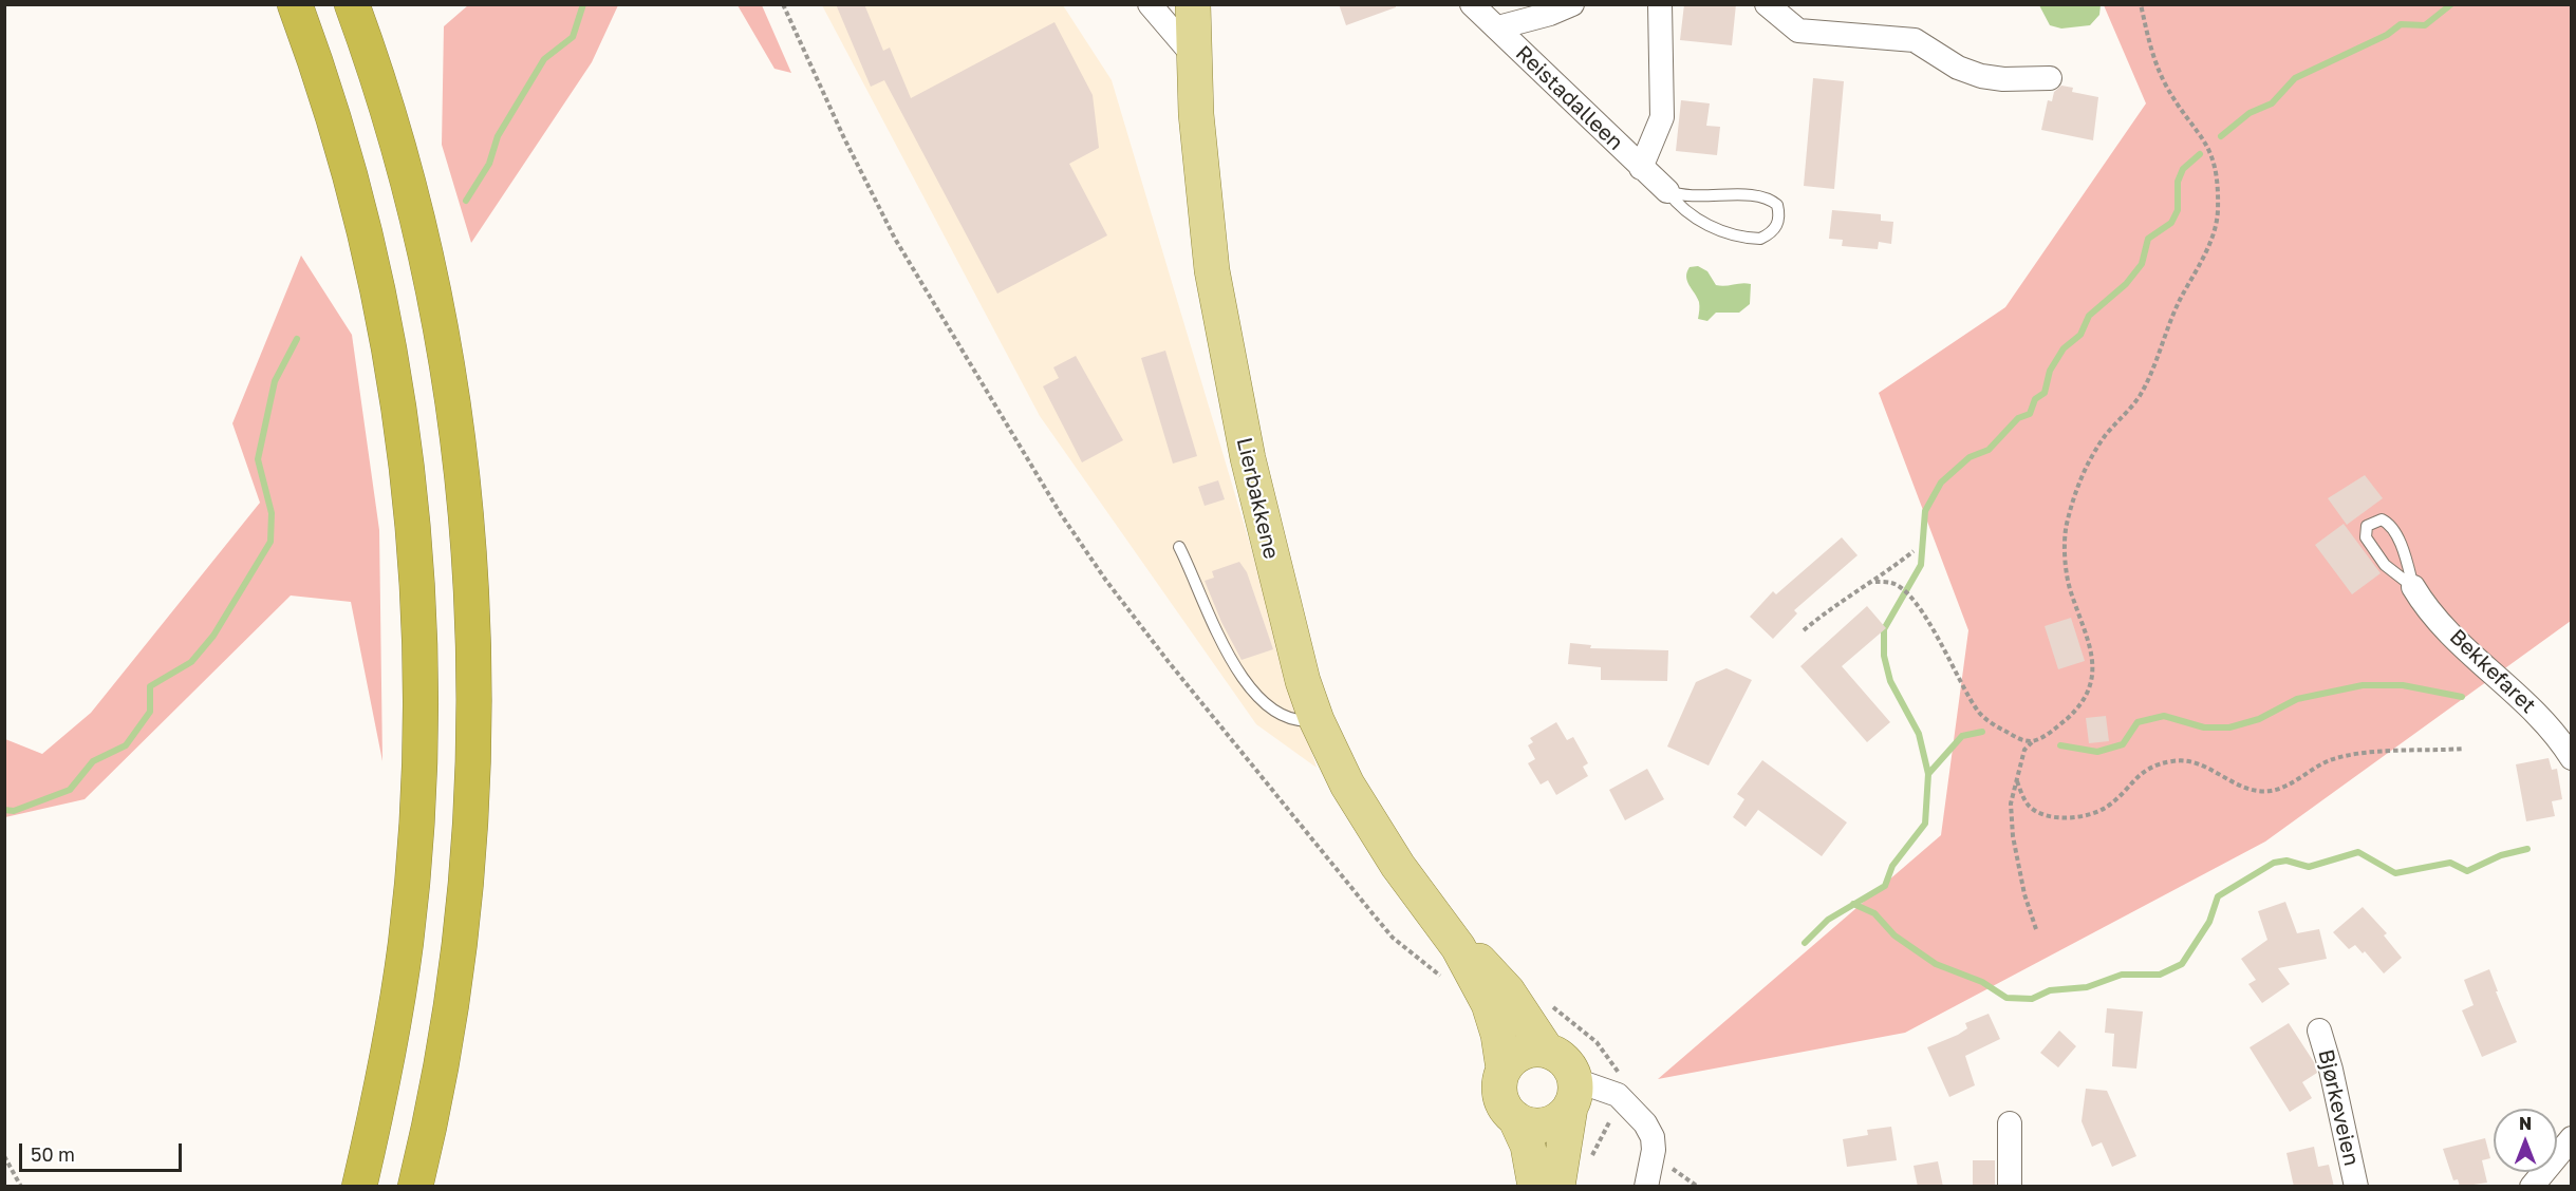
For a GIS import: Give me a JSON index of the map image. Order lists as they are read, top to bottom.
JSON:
{
  "streets": {
    "main road": ["Lierbakkene"],
    "street": ["Reistadalleen", "Bekkefaret", "Bjørkeveien"]
  },
  "scale_bar": "50 m",
  "north": "top"
}
